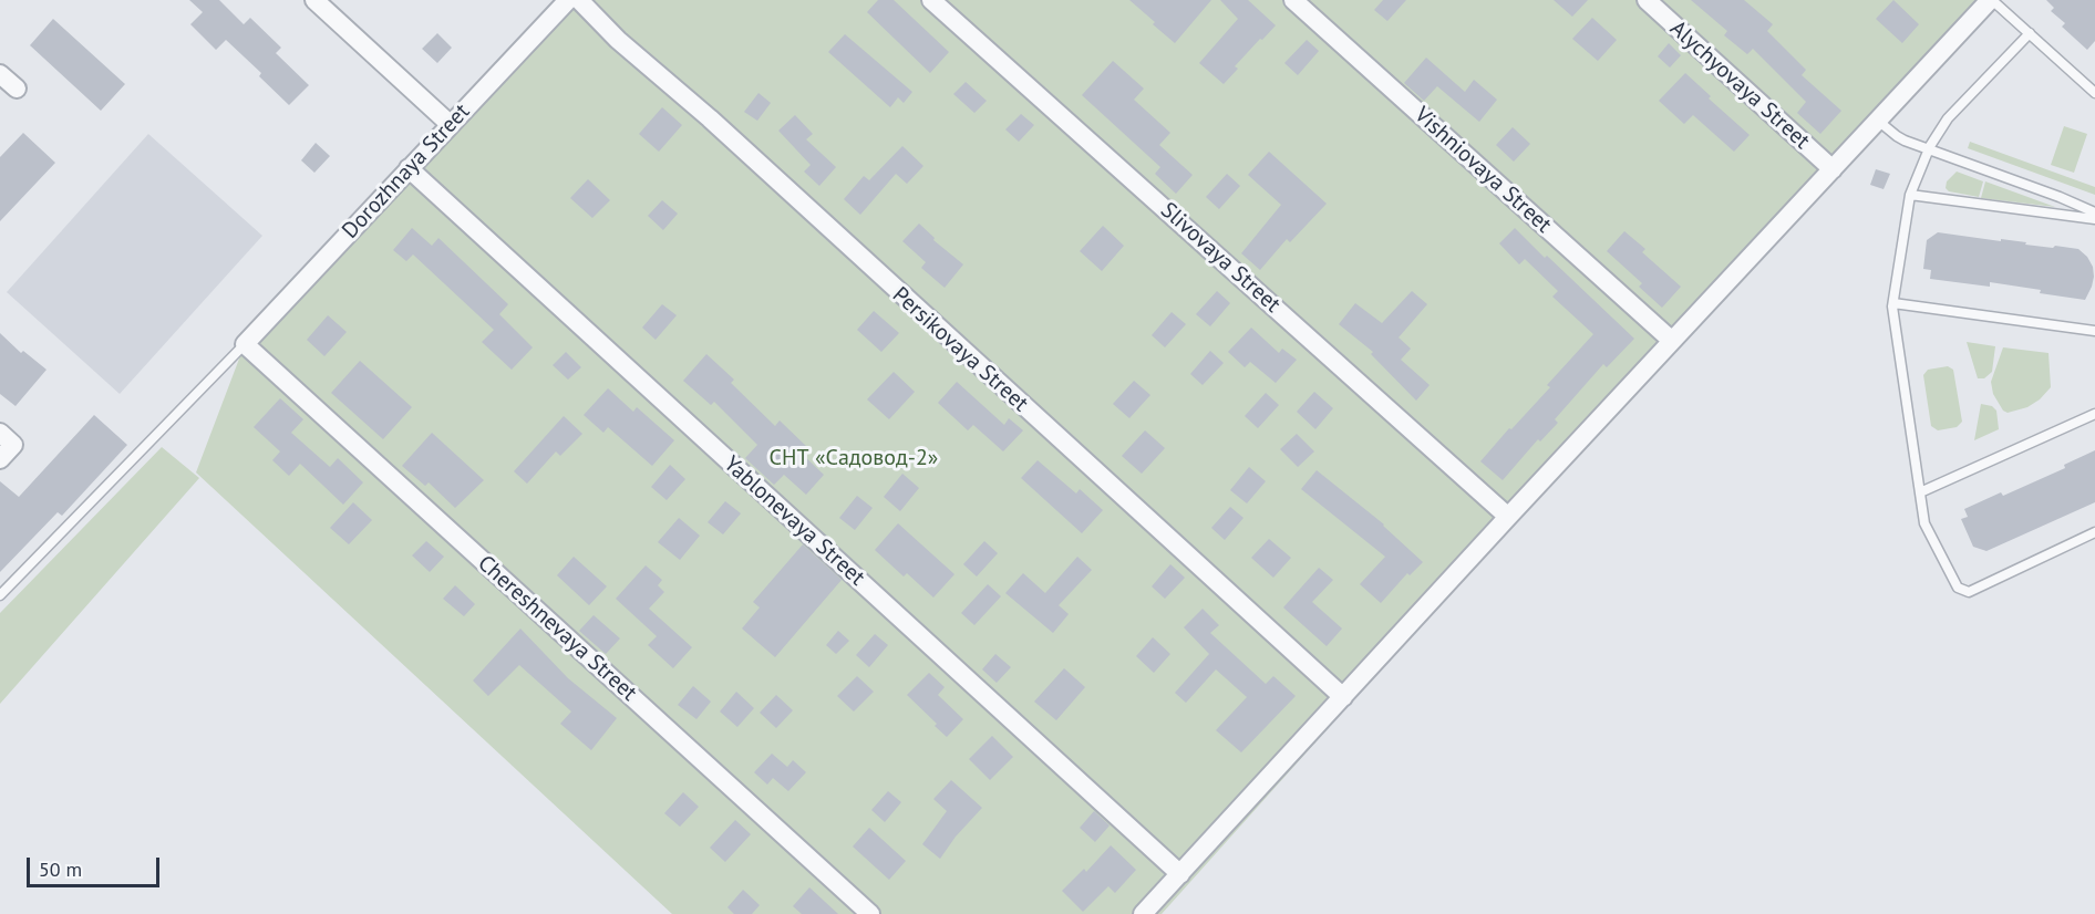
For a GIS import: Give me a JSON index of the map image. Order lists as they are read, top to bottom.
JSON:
{
  "streets": {
    "street": [
      "Alychyovaya Street",
      "Vishniovaya Street",
      "Dorozhnaya Street",
      "Slivovaya Street",
      "Persikovaya Street",
      "Yablonevaya Street",
      "Chereshnevaya Street"
    ]
  },
  "crossings": [
    ["Dorozhnaya Street", "Yablonevaya Street"],
    ["Dorozhnaya Street", "Chereshnevaya Street"]
  ],
  "parks": ["СНТ «Садовод-2»"],
  "scale_bar": "50 m"
}
